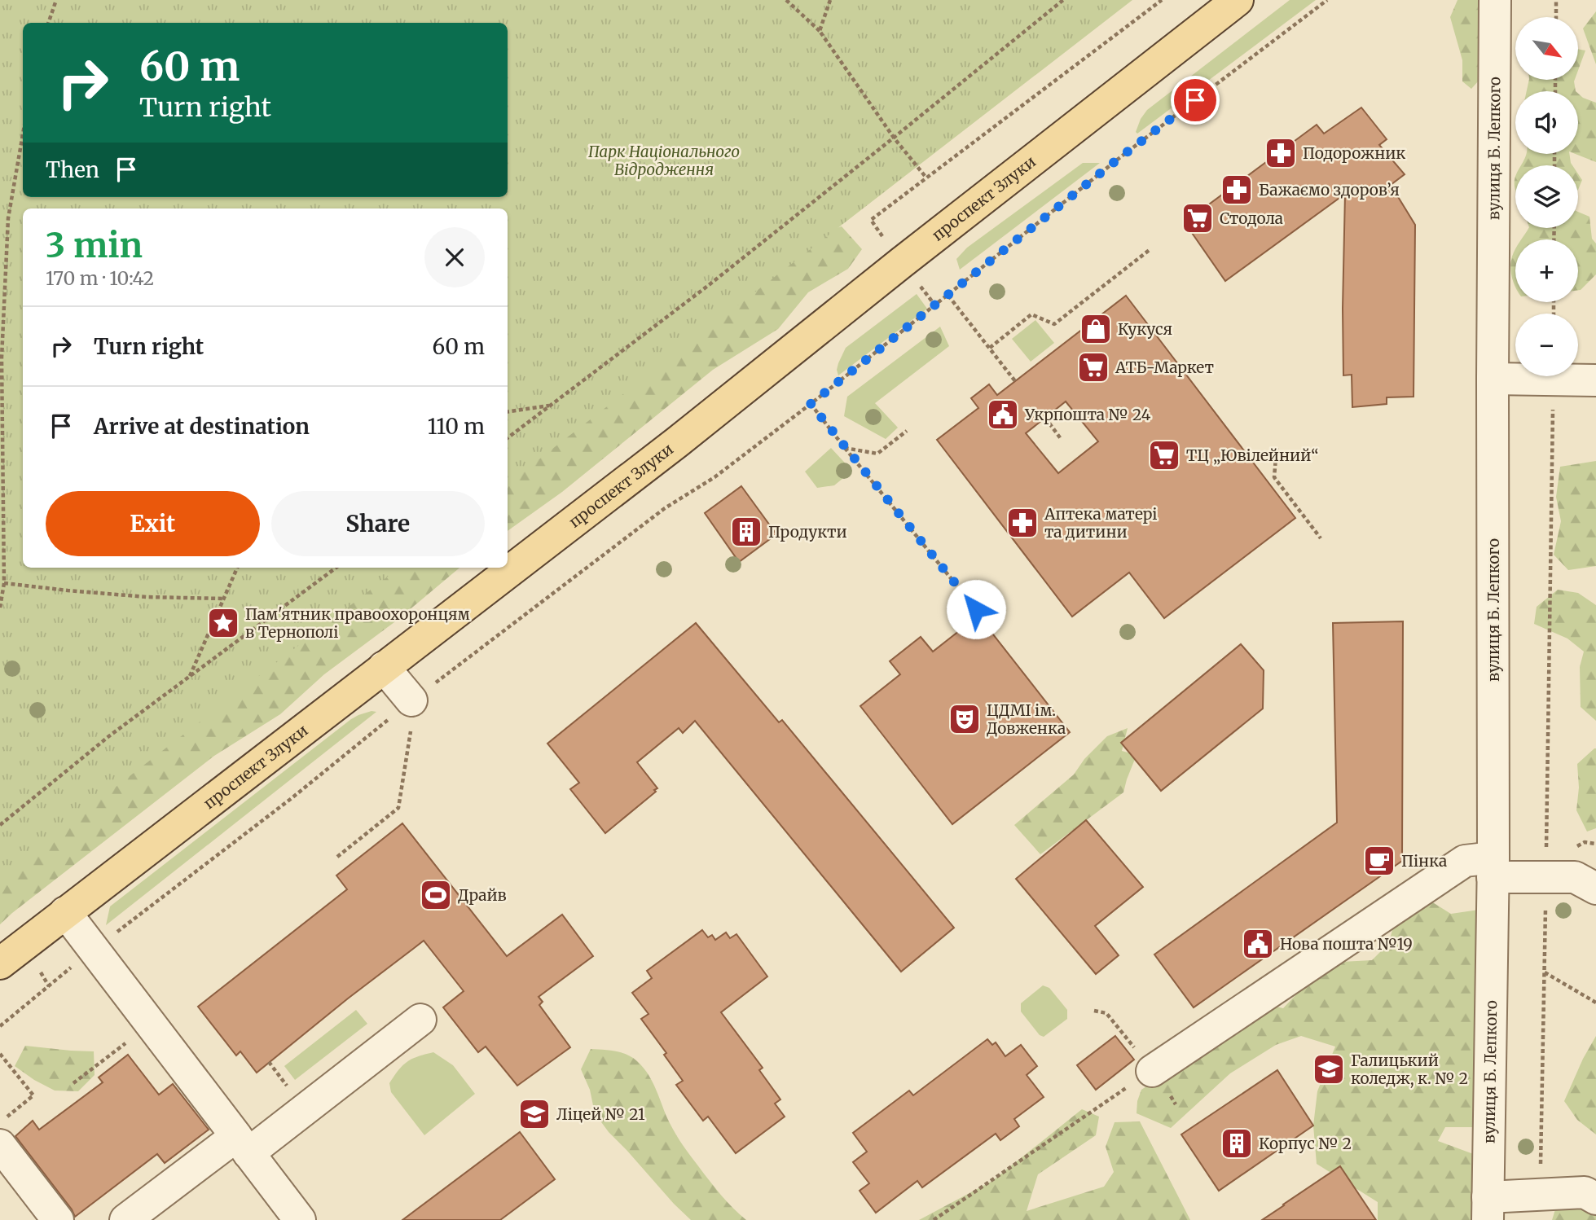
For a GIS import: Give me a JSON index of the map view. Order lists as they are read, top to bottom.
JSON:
{
  "streets": {
    "main road": ["проспект Злуки"],
    "street": ["вулиця Б. Лепкого"]
  },
  "parks": ["Парк Національного Відродження"],
  "places": {
    "pharmacy": ["Подорожник", "Бажаємо здоров’я", "Аптека матері та дитини"],
    "supermarket": ["Стодола", "АТБ-Маркет", "ТЦ „Ювілейний“"],
    "shop": ["Кукуся"],
    "public building": ["Укрпошта № 24", "Нова пошта №19"],
    "building": ["Продукти", "Корпус № 2"],
    "place": ["Пам'ятник правоохоронцям в Тернополі"],
    "theatre": ["ЦДМІ ім. Довженка"],
    "cafe": ["Пінка"],
    "sports": ["Драйв"],
    "school or university": ["Галицький коледж, к. № 2", "Ліцей № 21"]
  },
  "north": "bottom right",
  "page": {
    "map_buttons": ["+", "−"],
    "turn": ["60 m", "Turn right"],
    "then": "Then",
    "heading": ["3 min", "170 m · 10:42"],
    "list": [
      {
        "name": "Turn right",
        "value": "60 m"
      },
      {
        "name": "Arrive at destination",
        "value": "110 m"
      }
    ],
    "buttons": ["Exit", "Share"]
  }
}
